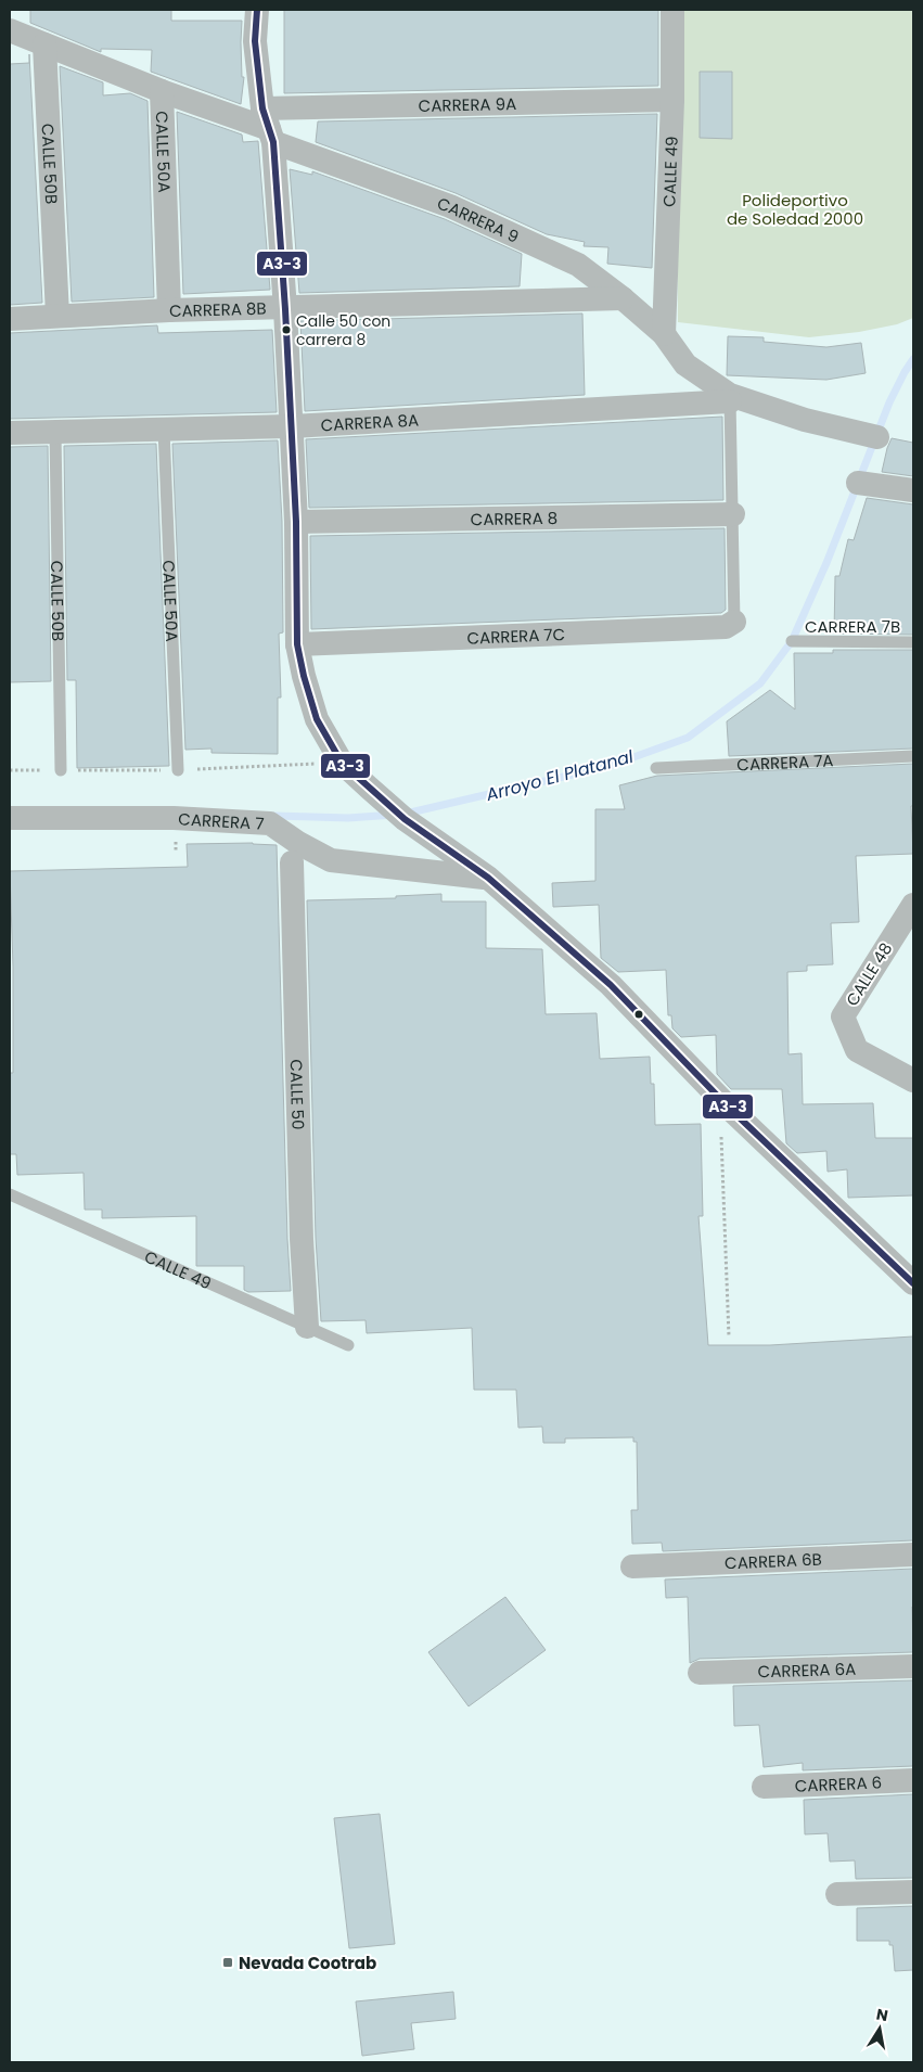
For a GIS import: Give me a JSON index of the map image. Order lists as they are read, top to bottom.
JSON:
{
  "streets": {
    "street": [
      "CARRERA 9A",
      "CALLE 50A",
      "CALLE 50B",
      "CALLE 49",
      "CARRERA 9",
      "CARRERA 8B",
      "CARRERA 8A",
      "CARRERA 8",
      "CARRERA 7C",
      "CARRERA 7",
      "CALLE 48",
      "CALLE 50",
      "CARRERA 6B",
      "CARRERA 6A",
      "CARRERA 6"
    ],
    "lane": ["CARRERA 7B", "CARRERA 7A"]
  },
  "crossings": [
    ["CARRERA 9A", "CALLE 49"],
    ["CARRERA 9A", "CARRERA 9"],
    ["CALLE 50A", "CARRERA 9"],
    ["CALLE 50A", "CARRERA 8B"],
    ["CALLE 50A", "CARRERA 8A"],
    ["CALLE 50B", "CARRERA 9"],
    ["CALLE 50B", "CARRERA 8B"],
    ["CALLE 50B", "CARRERA 8A"],
    ["CALLE 49", "CARRERA 9"],
    ["CALLE 49", "CALLE 50"],
    ["CARRERA 9", "CARRERA 8B"],
    ["CARRERA 9", "CARRERA 8A"]
  ],
  "water": ["Arroyo El Platanal"],
  "parks": ["Polideportivo de Soledad 2000"],
  "places": {
    "other": ["Calle 50 con carrera 8"],
    "transit": ["Nevada Cootrab"]
  },
  "lines": ["transit line A3-3"],
  "north": "top"
}
